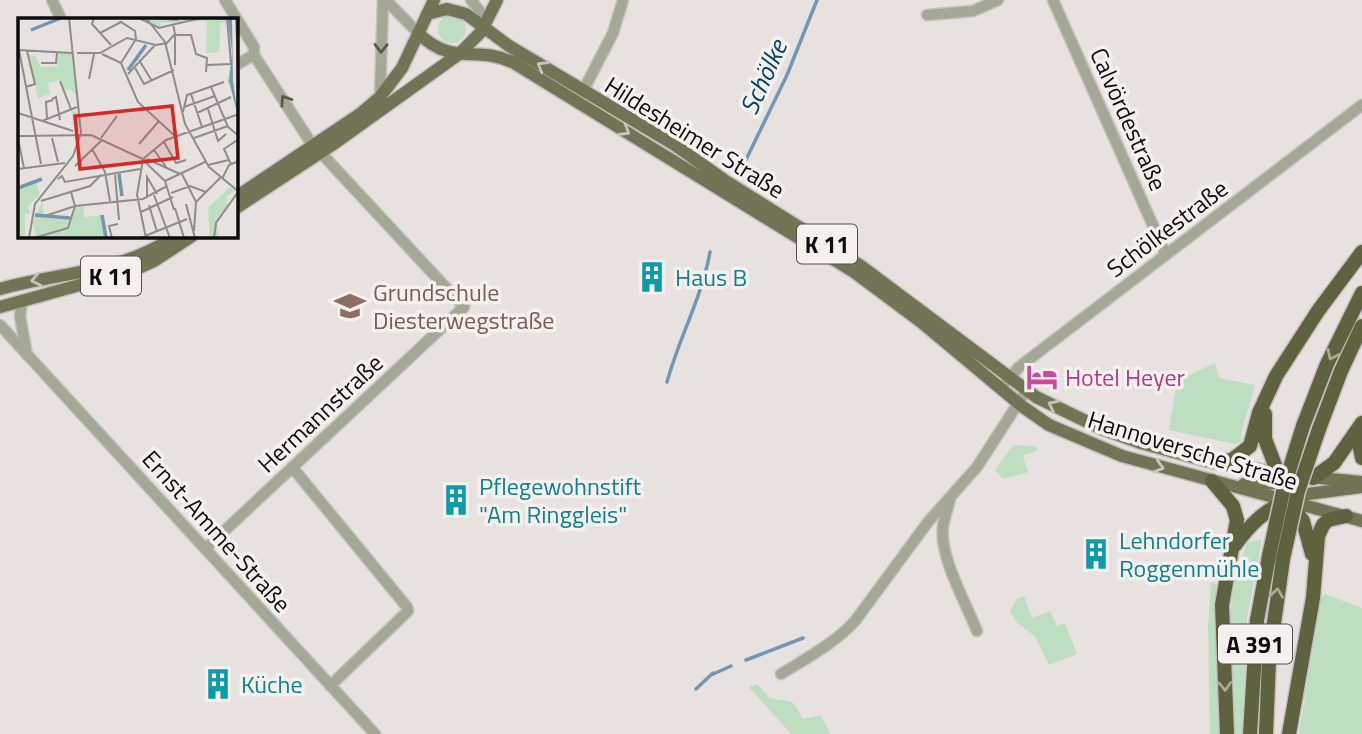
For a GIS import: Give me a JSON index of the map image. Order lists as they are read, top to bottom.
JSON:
{
  "streets": {
    "highway": ["A 391"],
    "main road": ["Hildesheimer Straße", "K 11", "Hannoversche Straße"],
    "street": [
      "Calvördestraße",
      "Schölkestraße",
      "Hermannstraße",
      "Ernst-Amme-Straße"
    ]
  },
  "crossings": [
    ["Calvördestraße", "Schölkestraße"],
    ["Hildesheimer Straße", "Schölkestraße"],
    ["Hildesheimer Straße", "K 11"],
    ["Hildesheimer Straße", "Hannoversche Straße"],
    ["Hermannstraße", "Ernst-Amme-Straße"]
  ],
  "water": ["Schölke"],
  "places": {
    "building": [
      "Haus B",
      "Pflegewohnstift \"Am Ringgleis\"",
      "Lehndorfer Roggenmühle",
      "Küche"
    ],
    "school or university": ["Grundschule Diesterwegstraße"],
    "hotel": ["Hotel Heyer"]
  }
}
